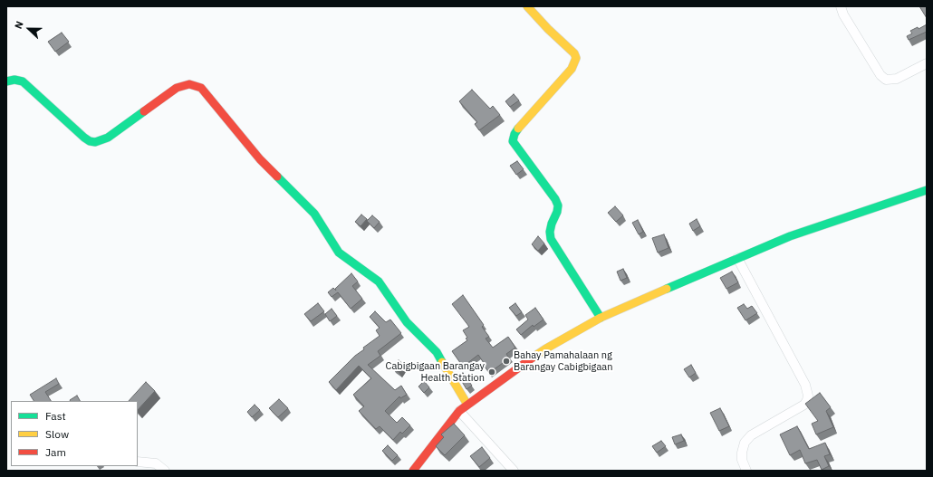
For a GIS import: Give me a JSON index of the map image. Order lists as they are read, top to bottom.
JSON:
{
  "places": ["Bahay Pamahalaan ng Barangay Cabigbigaan", "Cabigbigaan Barangay Health Station"],
  "legend": ["Fast", "Slow", "Jam"],
  "north": "left"
}
